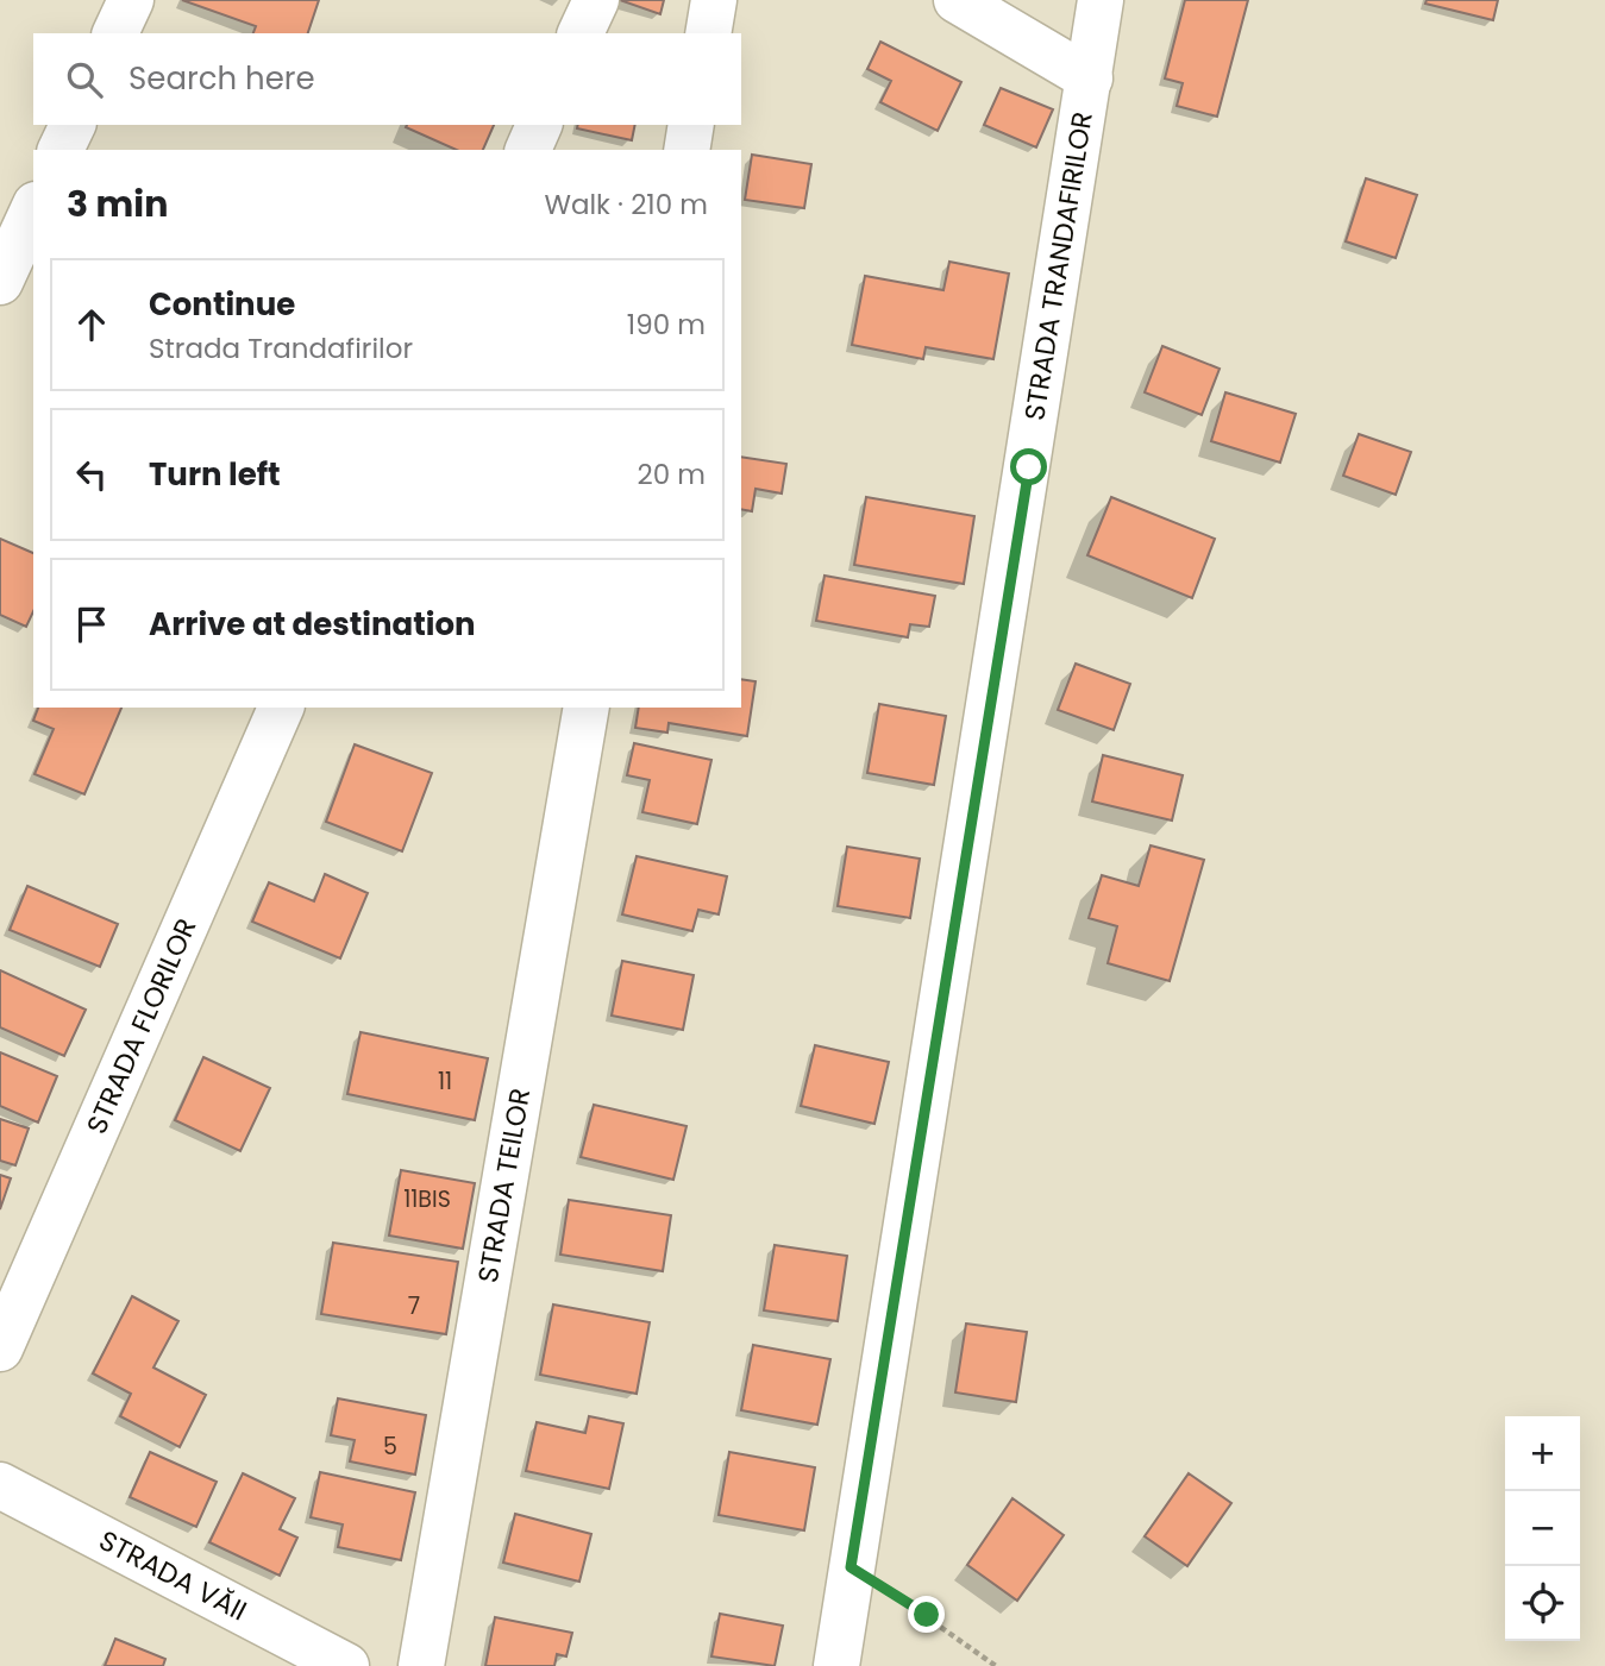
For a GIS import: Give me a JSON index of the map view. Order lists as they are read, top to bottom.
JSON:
{
  "streets": {
    "street": [
      "STRADA TRANDAFIRILOR",
      "STRADA FLORILOR",
      "STRADA TEILOR",
      "STRADA VĂII"
    ]
  },
  "house_numbers": [
    "11",
    "11BIS",
    "7",
    "5"
  ],
  "page": {
    "search": "Search here",
    "heading": ["3 min", "Walk · 210 m"],
    "list": [
      ["Continue", "Strada Trandafirilor", "190 m"],
      ["Turn left", "20 m"],
      "Arrive at destination"
    ],
    "map_buttons": ["+", "−"]
  }
}
